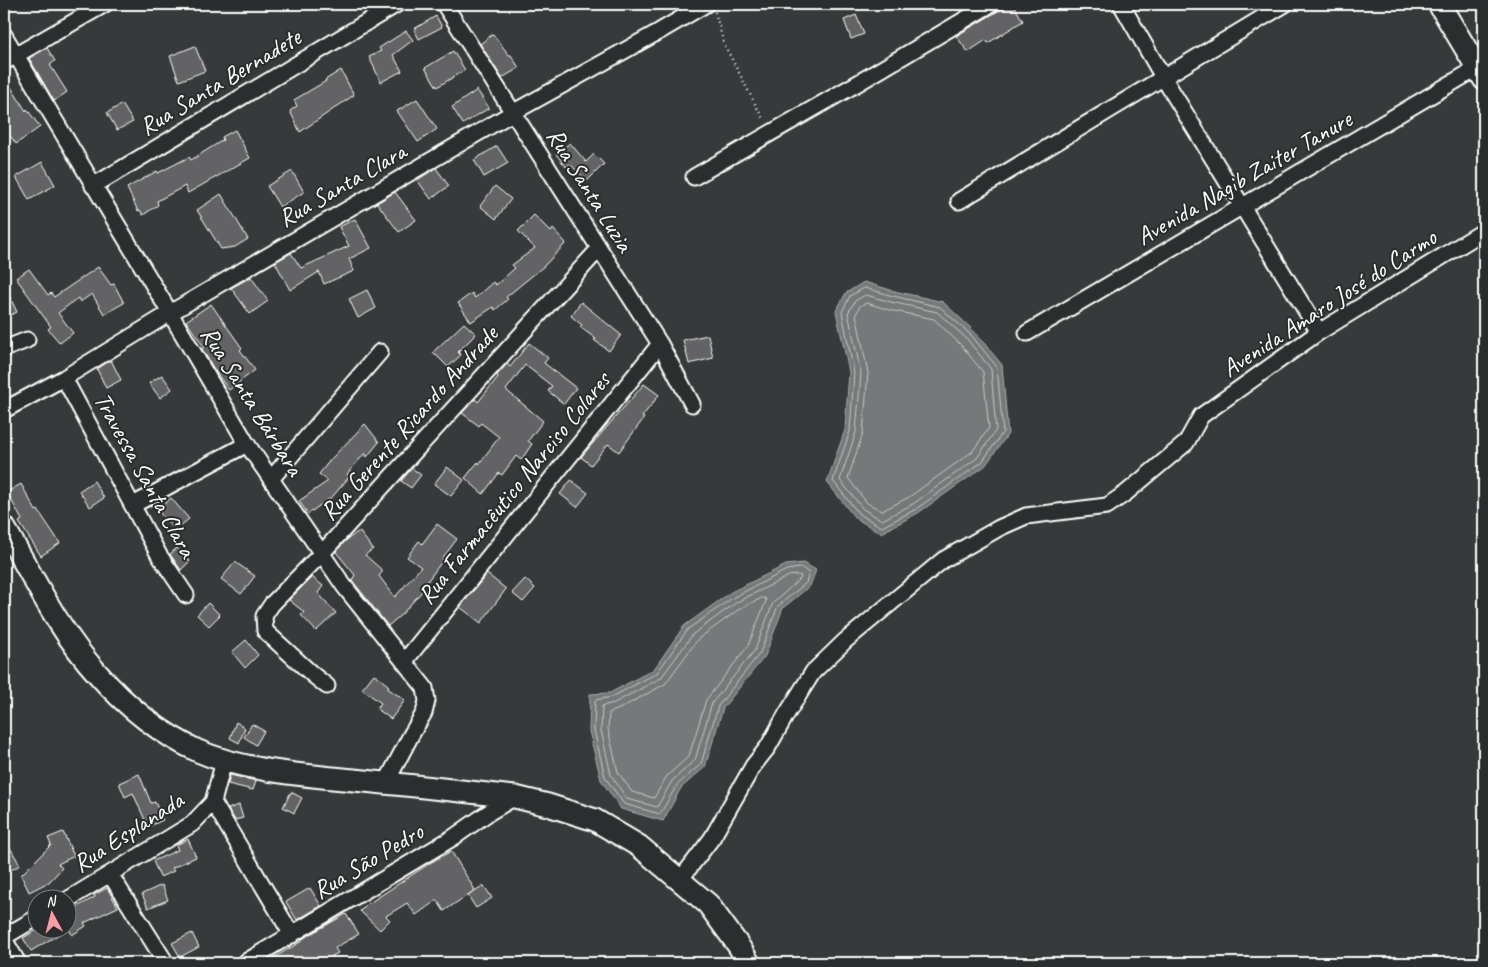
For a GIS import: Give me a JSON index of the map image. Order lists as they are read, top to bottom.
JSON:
{
  "streets": {
    "street": [
      "Rua Santa Bernadete",
      "Avenida Nagib Zaiter Tanure",
      "Rua Santa Clara",
      "Rua Santa Luzia",
      "Avenida Amaro José do Carmo",
      "Rua Santa Bárbara",
      "Rua Gerente Ricardo Andrade",
      "Travessa Santa Clara",
      "Rua Farmacêutico Narciso Colares",
      "Rua Esplanada",
      "Rua São Pedro"
    ]
  },
  "crossings": [
    ["Rua Santa Bernadete", "Rua Santa Bárbara"],
    ["Rua Santa Clara", "Rua Santa Luzia"],
    ["Rua Santa Clara", "Rua Santa Bárbara"],
    ["Rua Santa Clara", "Travessa Santa Clara"],
    ["Rua Santa Luzia", "Rua Gerente Ricardo Andrade"],
    ["Rua Santa Luzia", "Rua Farmacêutico Narciso Colares"],
    ["Rua Santa Bárbara", "Rua Gerente Ricardo Andrade"],
    ["Rua Santa Bárbara", "Rua Farmacêutico Narciso Colares"]
  ],
  "north": "top"
}
